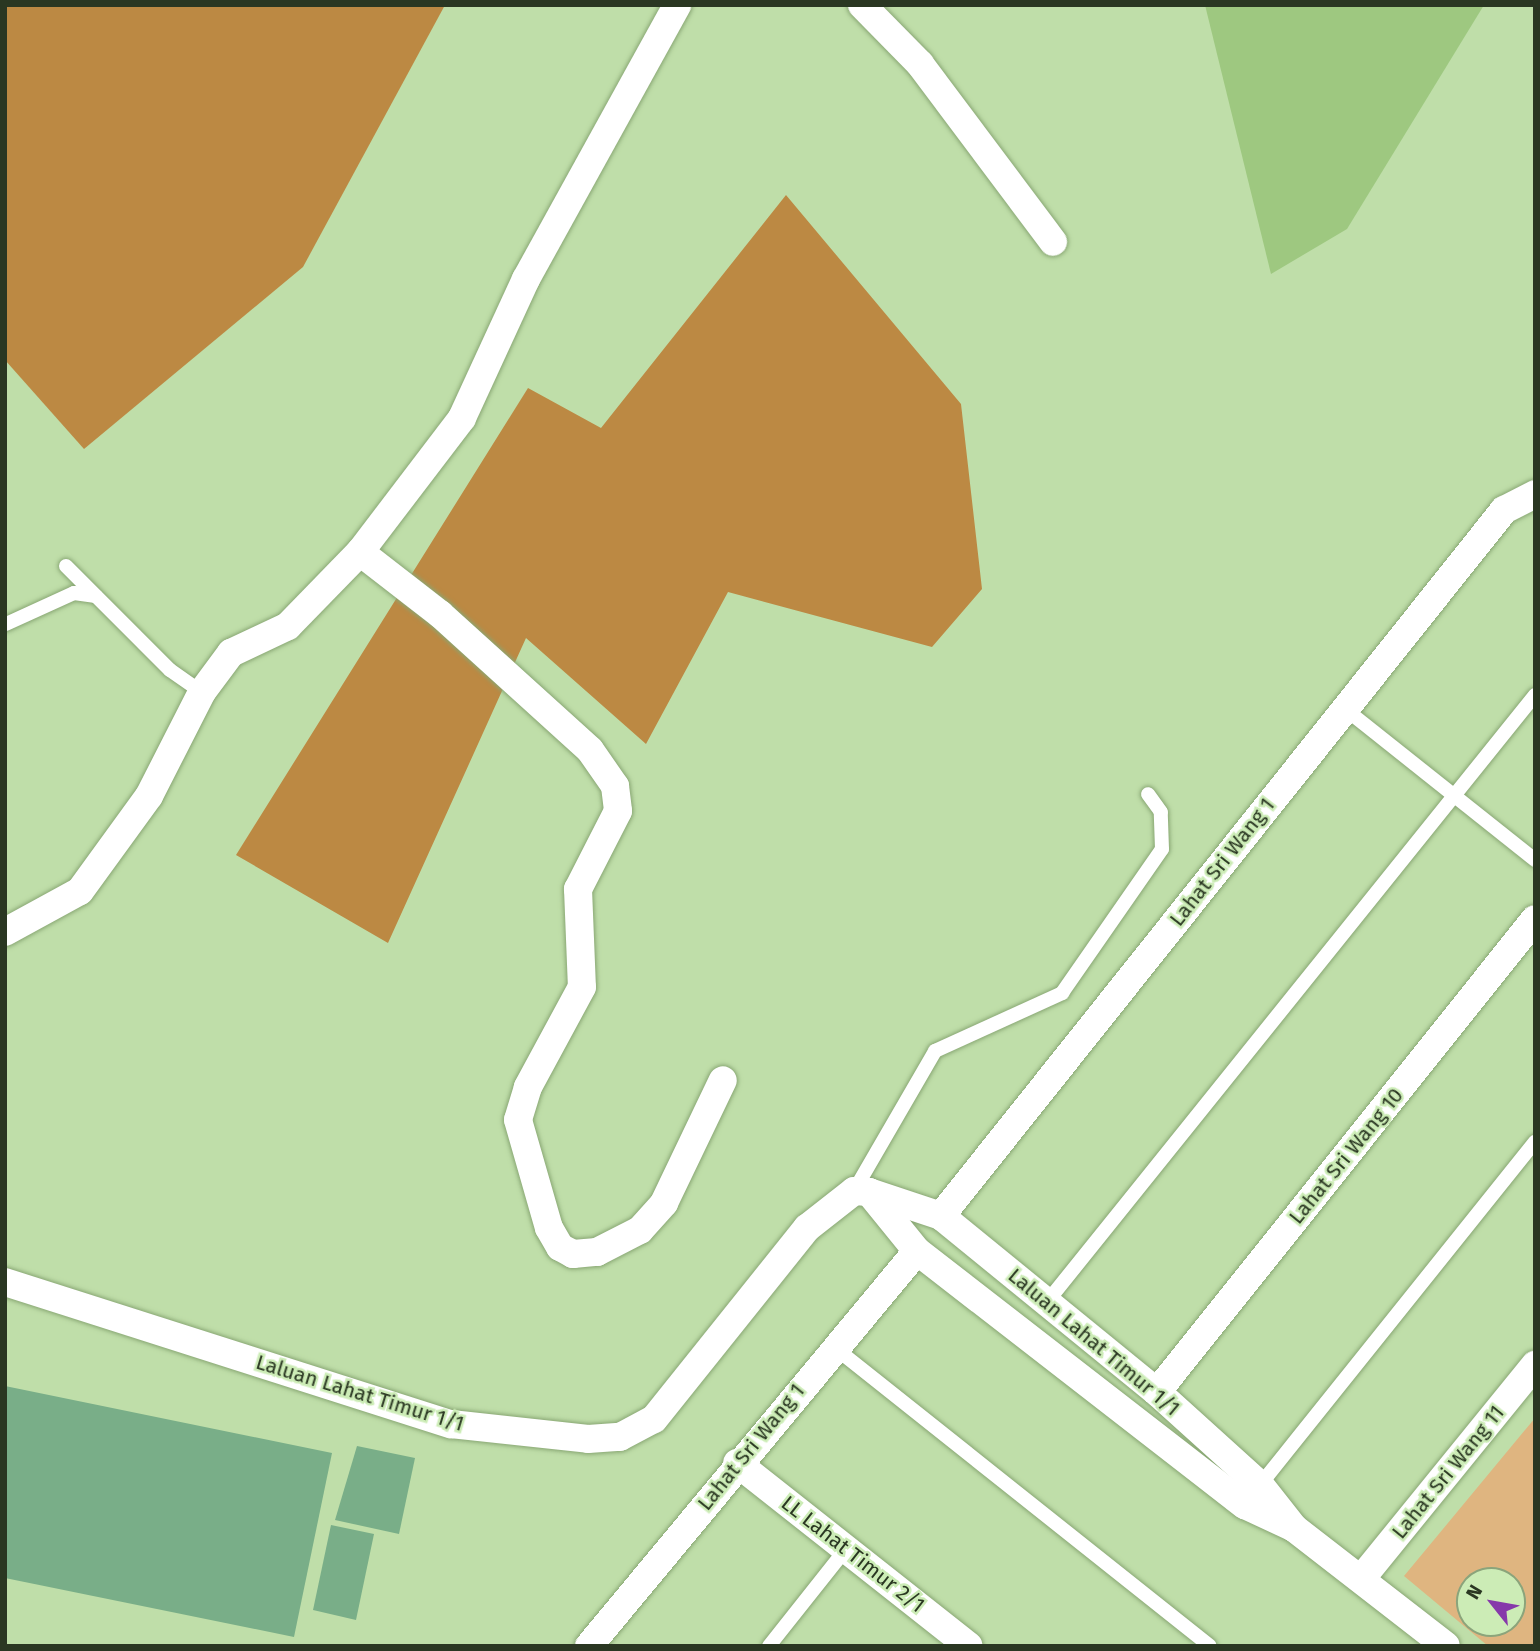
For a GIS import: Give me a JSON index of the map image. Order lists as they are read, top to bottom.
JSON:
{
  "streets": {
    "street": [
      "Lahat Sri Wang 1",
      "Lahat Sri Wang 10",
      "Laluan Lahat Timur 1/1",
      "Lahat Sri Wang 11",
      "LL Lahat Timur 2/1"
    ]
  },
  "crossings": [
    ["Lahat Sri Wang 1", "Laluan Lahat Timur 1/1"],
    ["Lahat Sri Wang 1", "LL Lahat Timur 2/1"],
    ["Lahat Sri Wang 10", "Laluan Lahat Timur 1/1"],
    ["Laluan Lahat Timur 1/1", "Lahat Sri Wang 11"]
  ],
  "north": "top left"
}
